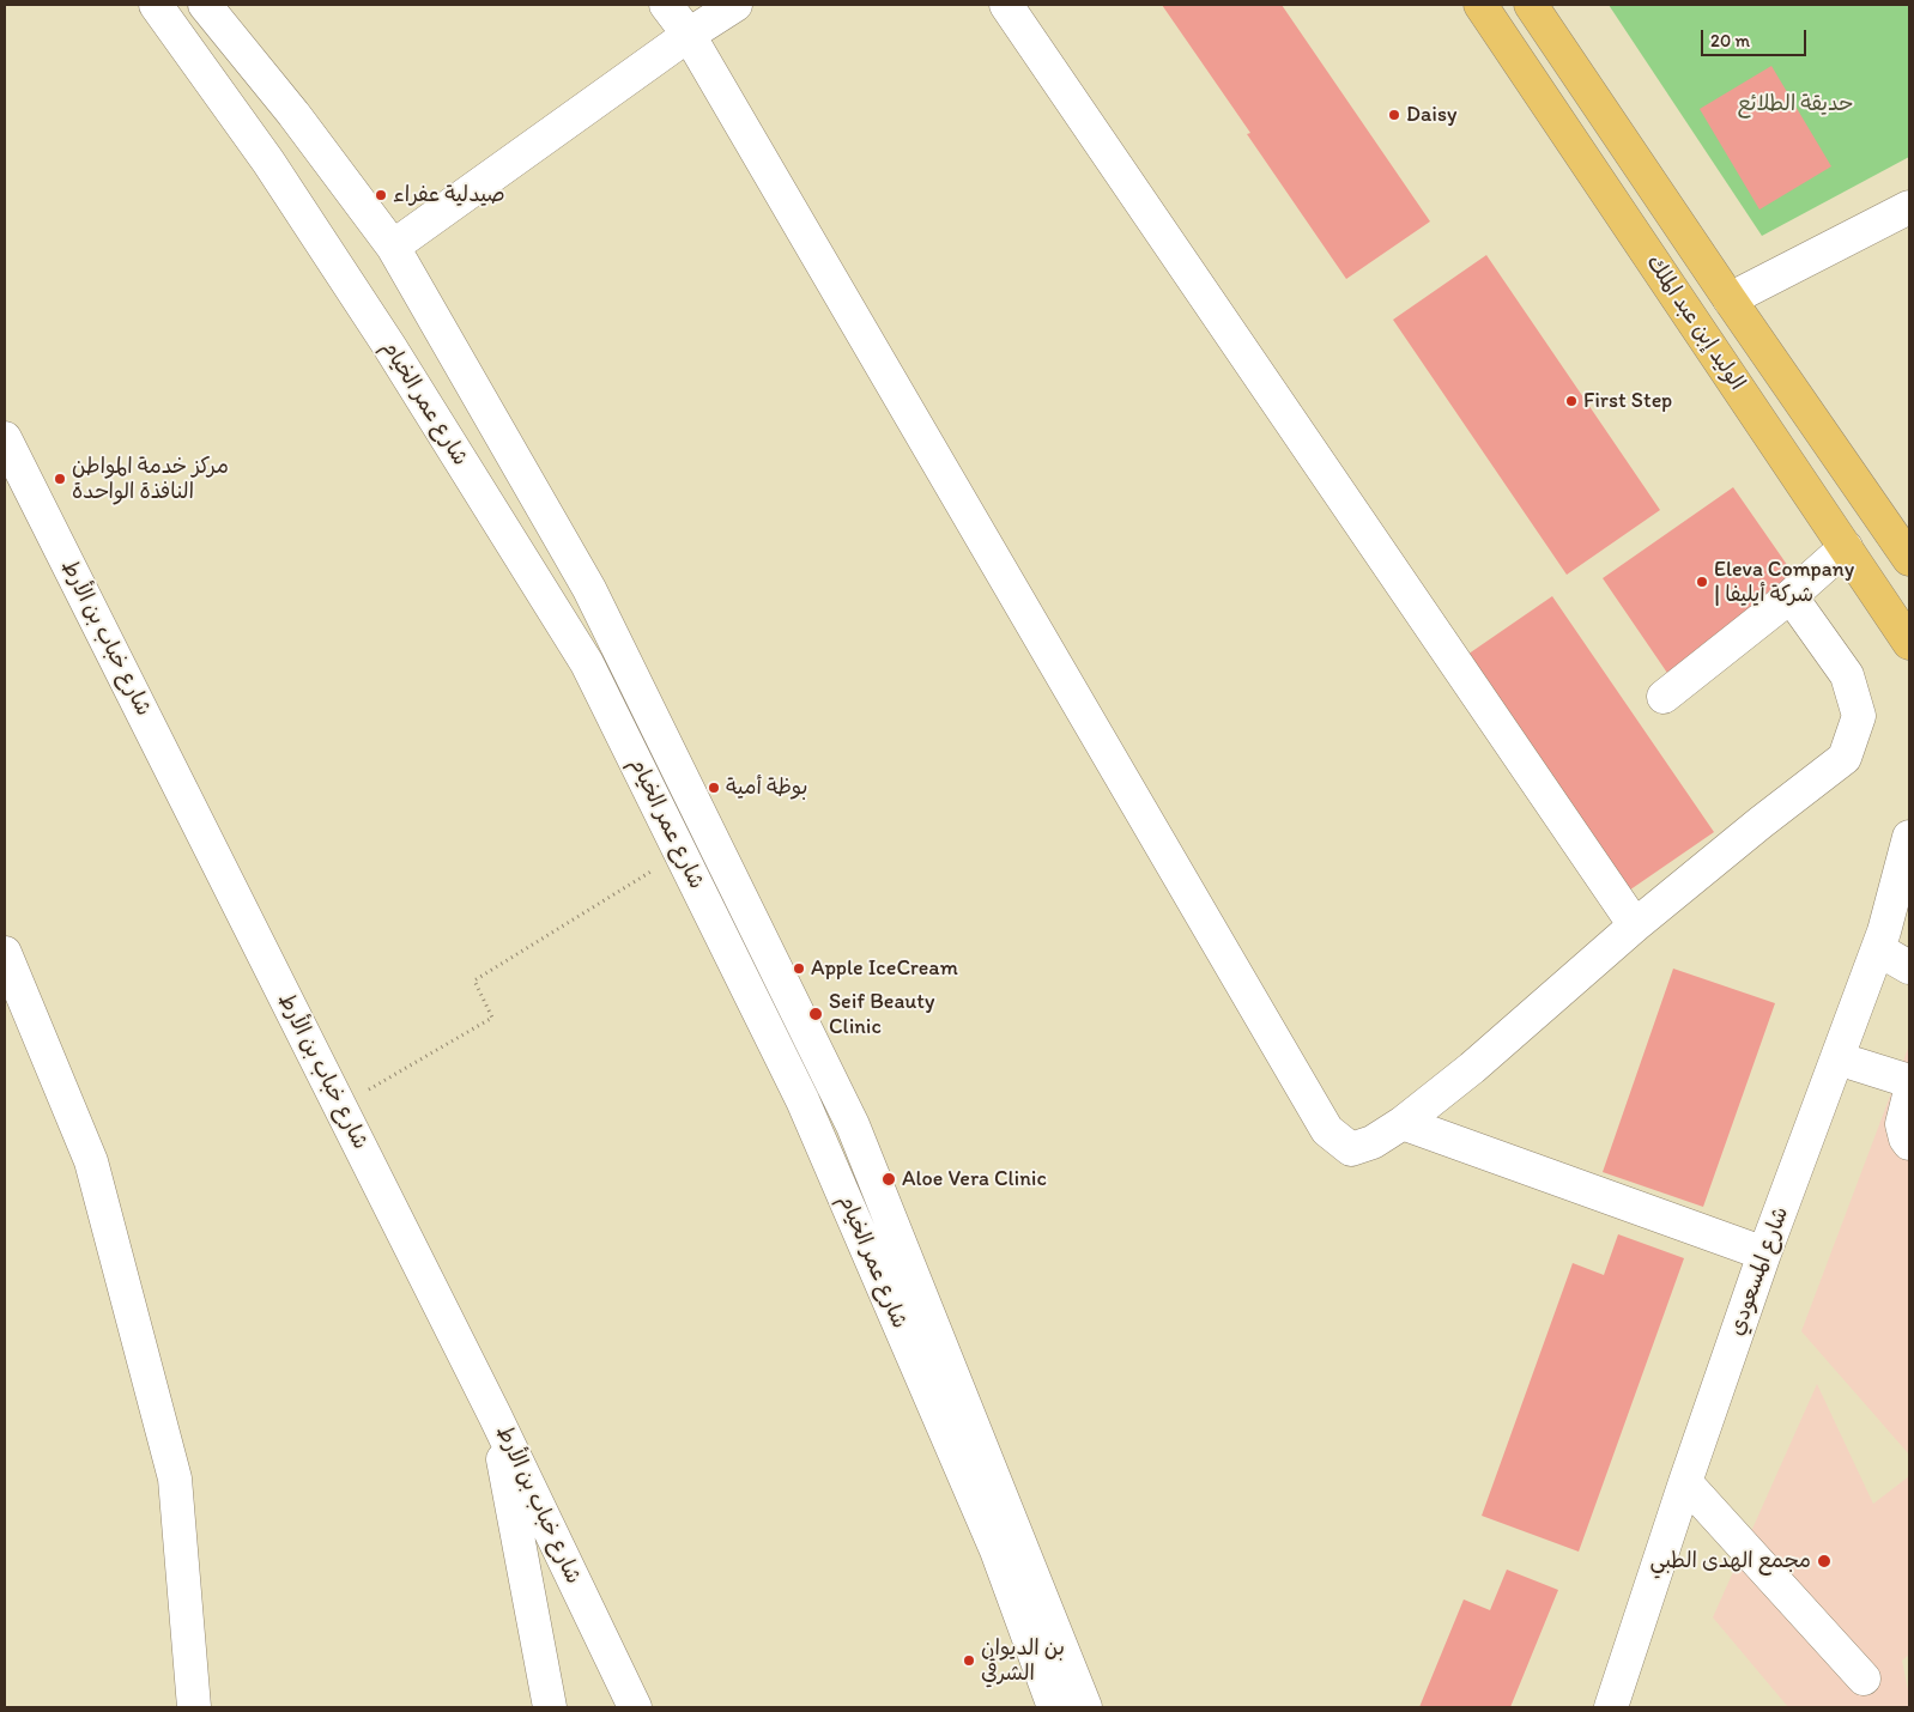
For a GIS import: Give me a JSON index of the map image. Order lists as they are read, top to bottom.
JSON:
{
  "streets": {
    "main road": ["الوليد إبن عبد الملك"],
    "street": ["شارع عمر الخيام", "شارع خباب بن الأرط", "شارع المسعودي"]
  },
  "parks": ["حديقة الطلائع"],
  "places": [
    "Daisy",
    "صيدلية عفراء",
    "First Step",
    "مركز خدمة المواطن النافذة الواحدة",
    "Eleva Company | شركة أيليفا",
    "بوظة أمية",
    "Apple IceCream",
    "Seif Beauty Clinic",
    "Aloe Vera Clinic",
    "مجمع الهدى الطبي",
    "بن الديوان الشرقي"
  ],
  "scale_bar": "20 m"
}
